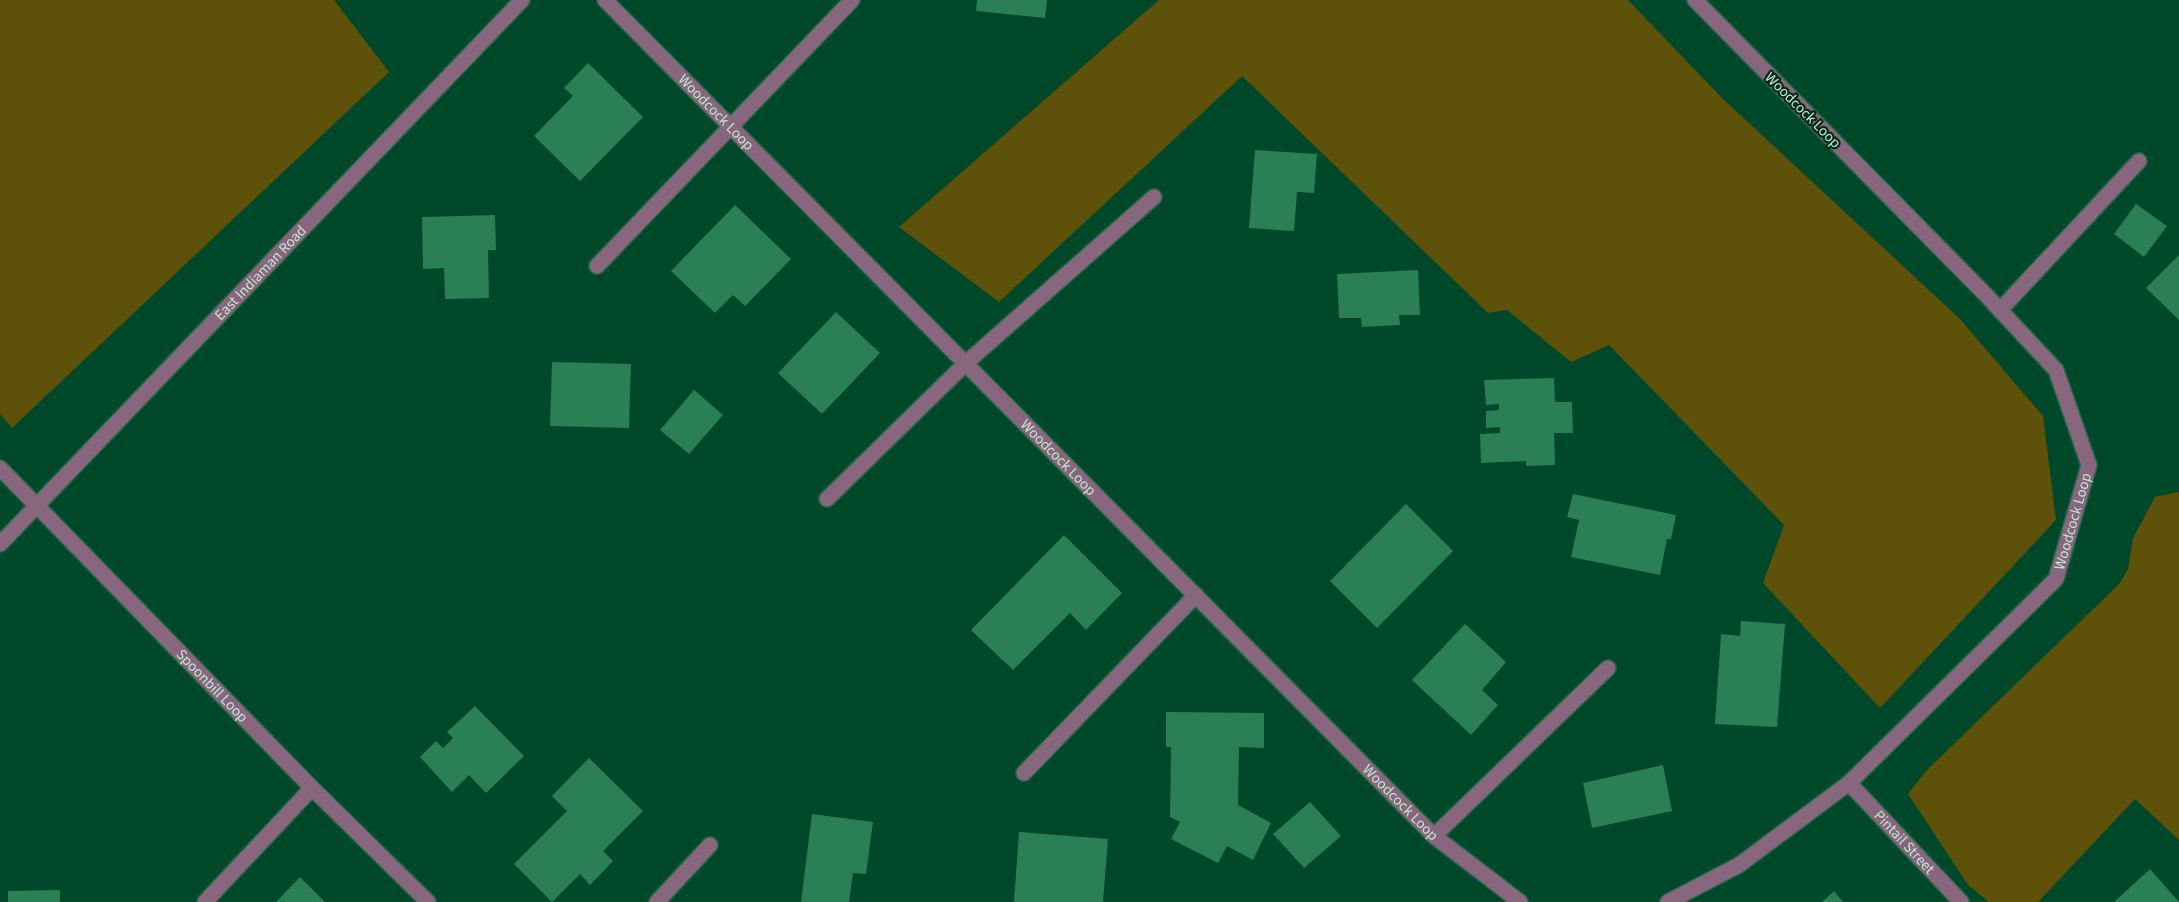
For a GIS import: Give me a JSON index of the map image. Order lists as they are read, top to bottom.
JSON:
{
  "streets": {
    "street": [
      "Woodcock Loop",
      "East Indiaman Road",
      "Spoonbill Loop",
      "Pintail Street"
    ]
  },
  "crossings": [
    ["Woodcock Loop", "Pintail Street"],
    ["East Indiaman Road", "Spoonbill Loop"]
  ]
}
